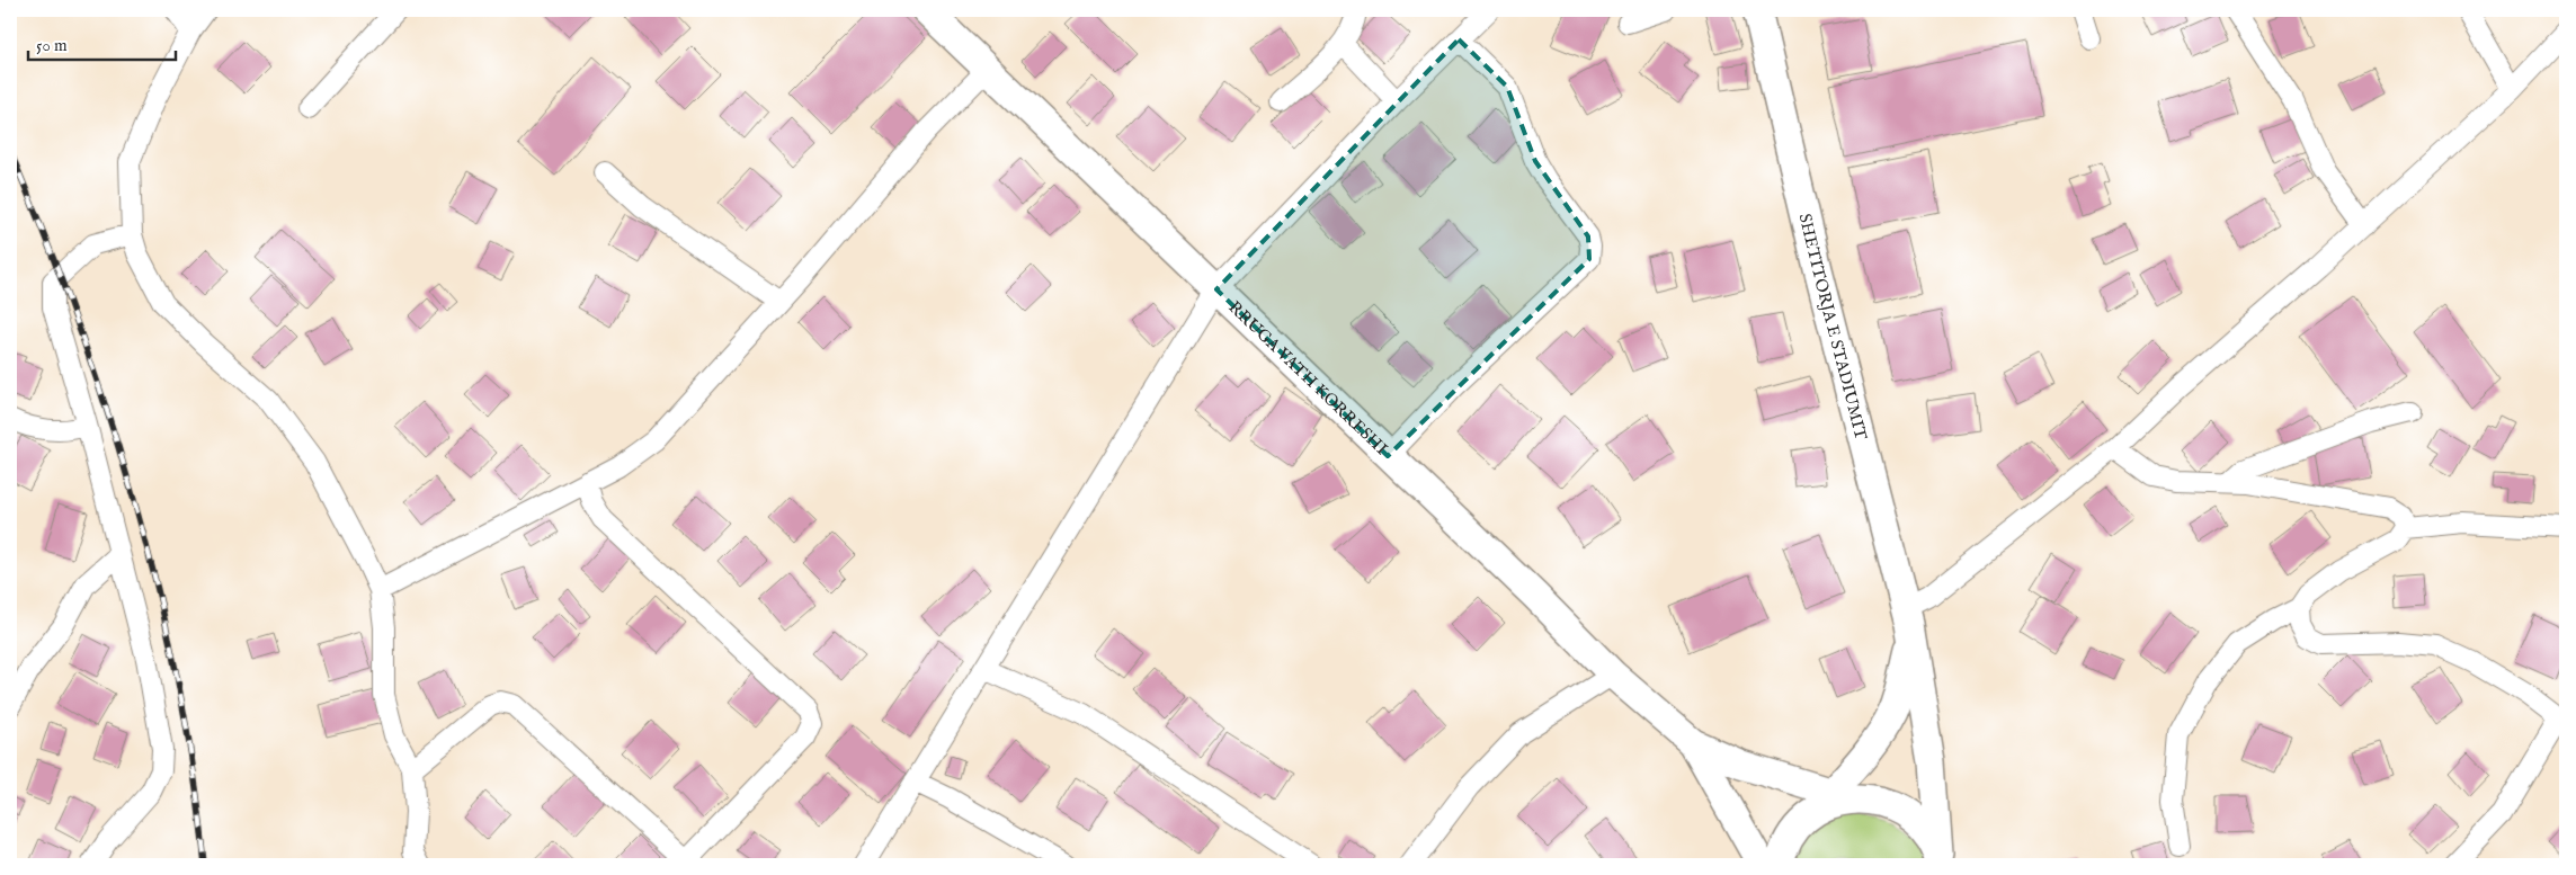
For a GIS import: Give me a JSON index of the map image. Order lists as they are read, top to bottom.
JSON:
{
  "streets": {
    "main road": ["SHETITORJA E STADIUMIT", "RRUGA VATH KORRESHI"]
  },
  "crossings": [
    ["SHETITORJA E STADIUMIT", "RRUGA VATH KORRESHI"]
  ],
  "scale_bar": "50 m"
}
